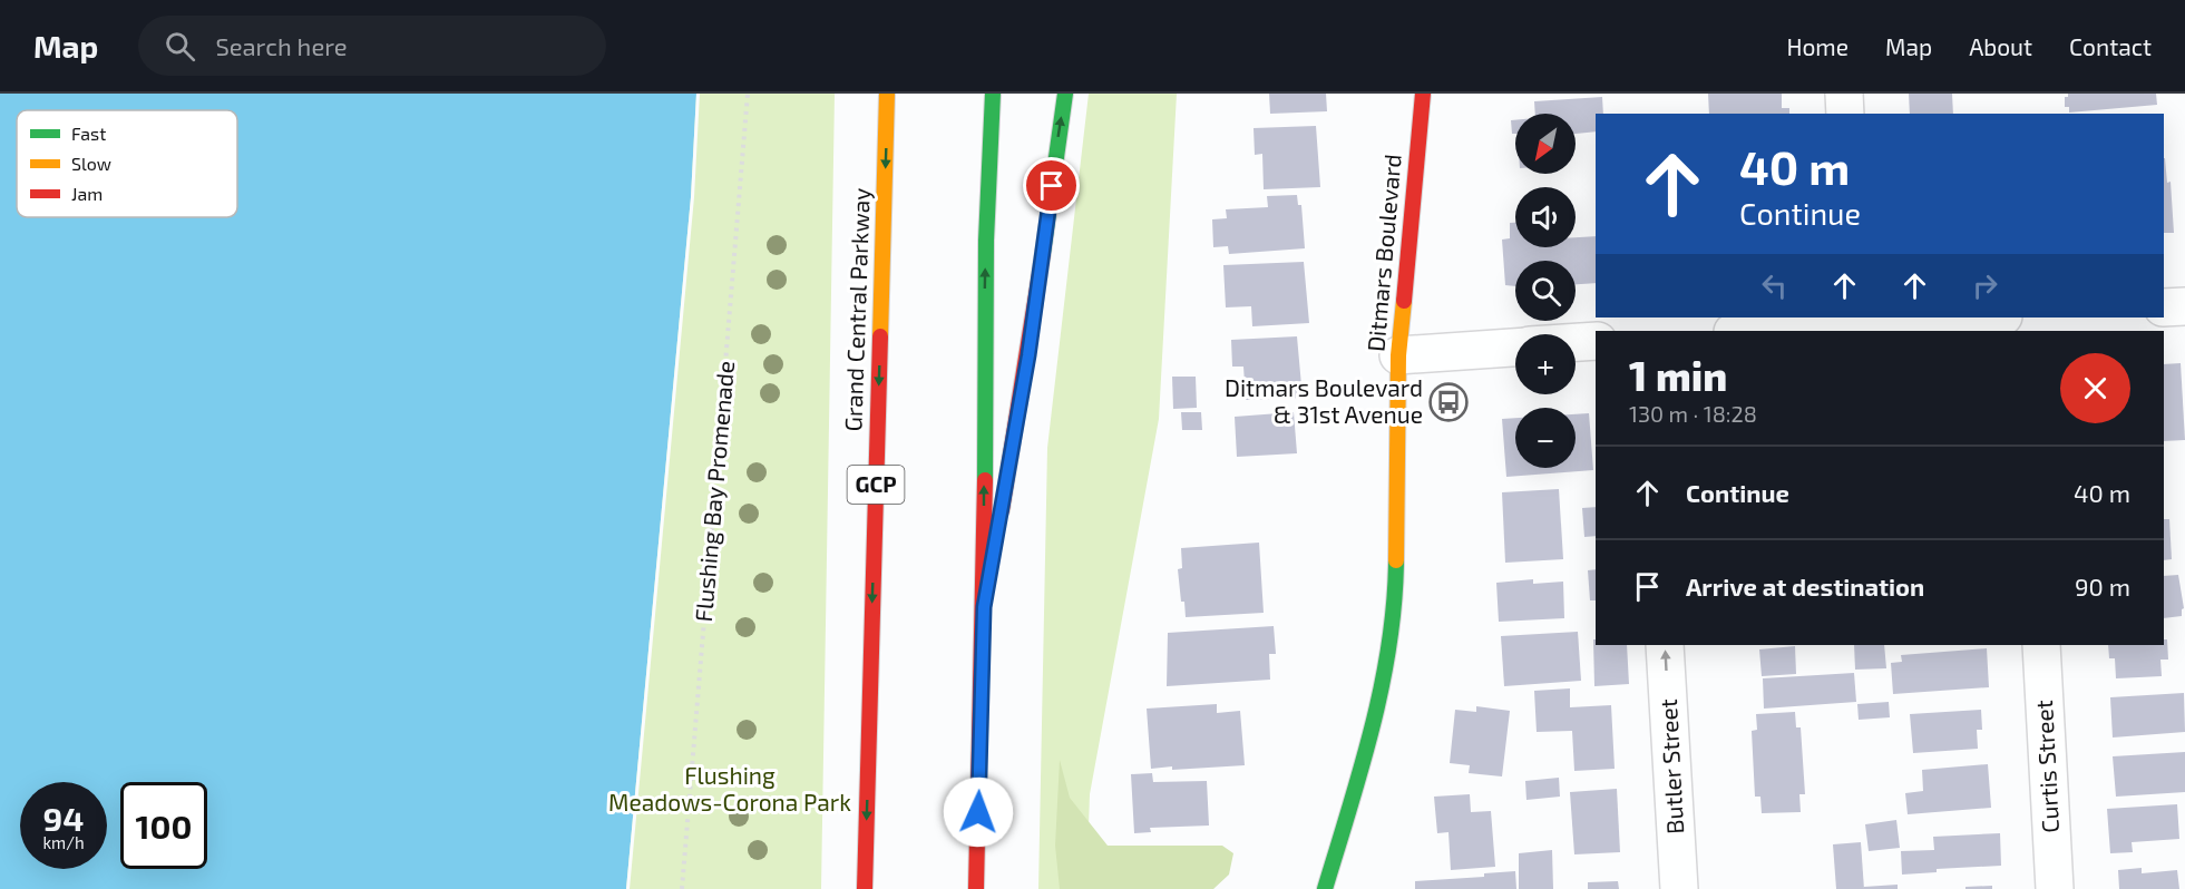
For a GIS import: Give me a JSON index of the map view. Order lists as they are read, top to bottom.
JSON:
{
  "streets": {
    "main road": ["Ditmars Boulevard", "Grand Central Parkway", "GCP"],
    "street": ["Butler Street", "Curtis Street"],
    "path": ["Flushing Bay Promenade"]
  },
  "one_way": ["Butler Street"],
  "parks": ["Flushing Meadows-Corona Park"],
  "places": {
    "bus stop": ["Ditmars Boulevard & 31st Avenue"]
  },
  "legend": ["Fast", "Slow", "Jam"],
  "north": "bottom left",
  "page": {
    "header": "Map",
    "search": "Search here",
    "nav": [
      "Home",
      "Map",
      "About",
      "Contact"
    ],
    "map_buttons": ["+", "−"],
    "turn": ["40 m", "Continue"],
    "heading": ["1 min", "130 m · 18:28"],
    "list": [
      {
        "name": "Continue",
        "value": "40 m"
      },
      {
        "name": "Arrive at destination",
        "value": "90 m"
      }
    ],
    "speed": "94 km/h",
    "limit": "100"
  }
}
